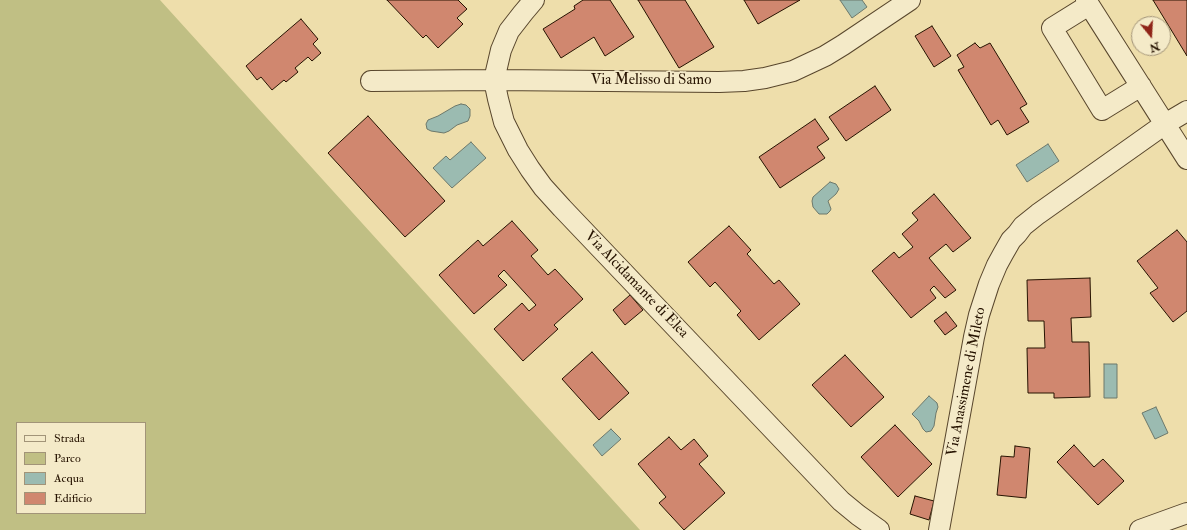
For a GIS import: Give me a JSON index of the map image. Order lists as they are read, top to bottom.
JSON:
{
  "streets": {
    "street": ["Via Melisso di Samo", "Via Alcidamante di Elea", "Via Anassimene di Mileto"]
  },
  "crossings": [
    ["Via Melisso di Samo", "Via Alcidamante di Elea"]
  ],
  "legend": [
    "Strada",
    "Parco",
    "Acqua",
    "Edificio"
  ],
  "north": "bottom"
}
